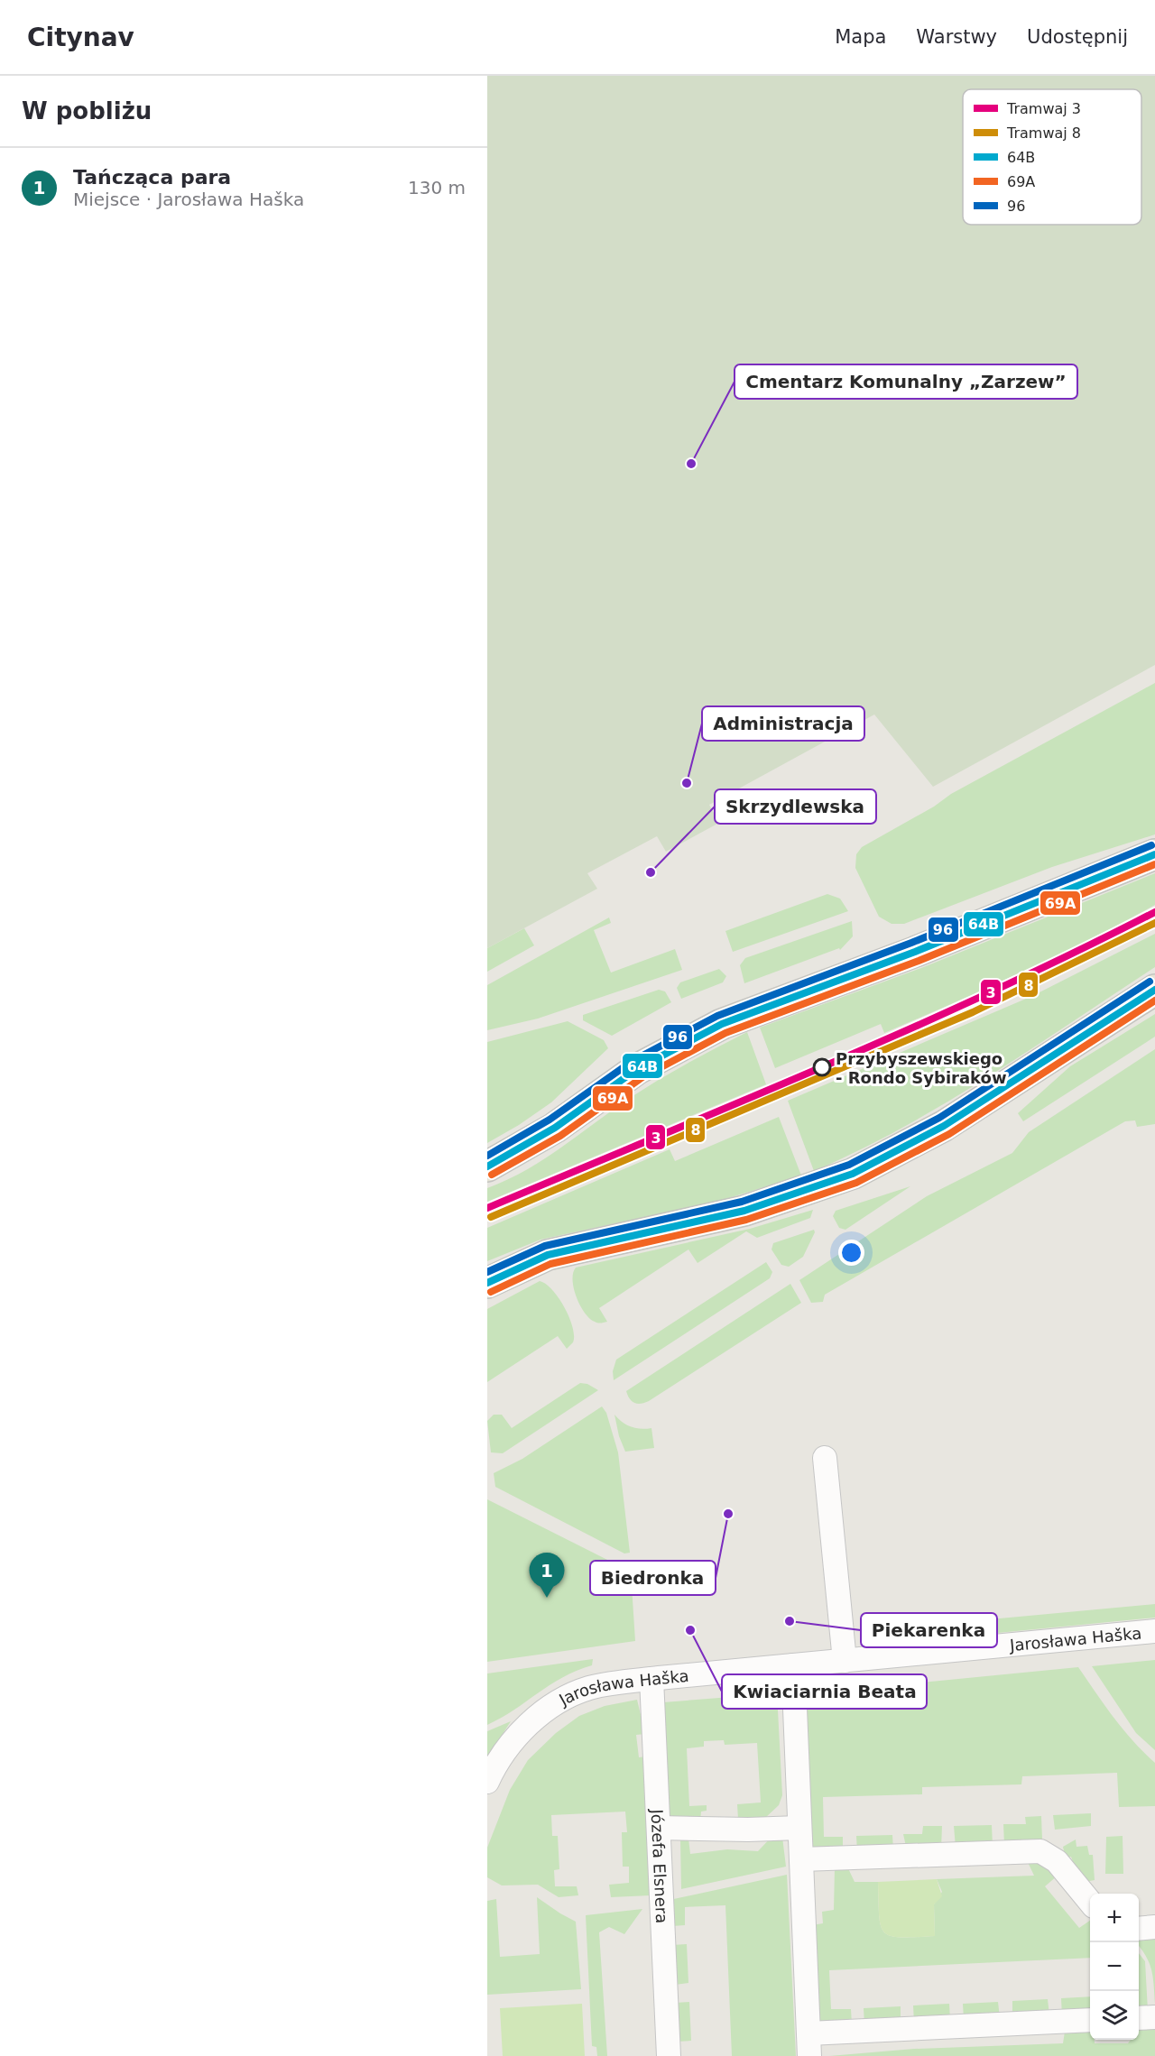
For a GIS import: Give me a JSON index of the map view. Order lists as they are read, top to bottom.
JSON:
{
  "streets": {
    "street": ["Jarosława Haška", "Józefa Elsnera"]
  },
  "crossings": [
    ["Jarosława Haška", "Józefa Elsnera"]
  ],
  "places": [
    "Cmentarz Komunalny „Zarzew”",
    "Administracja",
    "Skrzydlewska",
    "Przybyszewskiego - Rondo Sybiraków",
    "Biedronka",
    "Piekarenka",
    "Kwiaciarnia Beata"
  ],
  "lines": [
    "transit line 96",
    "transit line 64B",
    "transit line 69A",
    "tram line 3",
    "tram line 8"
  ],
  "legend": [
    "Tramwaj 3",
    "Tramwaj 8",
    "64B",
    "69A",
    "96"
  ],
  "page": {
    "header": "Citynav",
    "nav": ["Mapa", "Warstwy", "Udostępnij"],
    "heading": "W pobliżu",
    "list": [
      {
        "mark": "1",
        "name": "Tańcząca para",
        "note": "Miejsce · Jarosława Haška",
        "value": "130 m"
      }
    ],
    "pins": "1",
    "map_buttons": ["+", "−"]
  }
}
